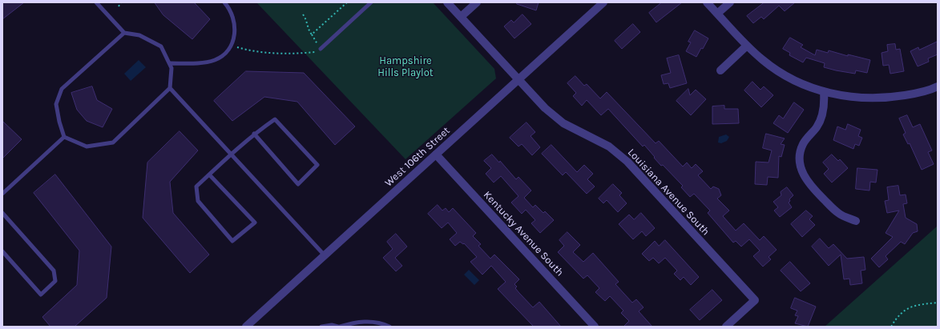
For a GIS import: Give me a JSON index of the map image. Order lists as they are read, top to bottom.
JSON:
{
  "streets": {
    "street": ["West 106th Street", "Louisiana Avenue South", "Kentucky Avenue South"]
  },
  "crossings": [
    ["West 106th Street", "Louisiana Avenue South"],
    ["West 106th Street", "Kentucky Avenue South"]
  ],
  "parks": ["Hampshire Hills Playlot"]
}
